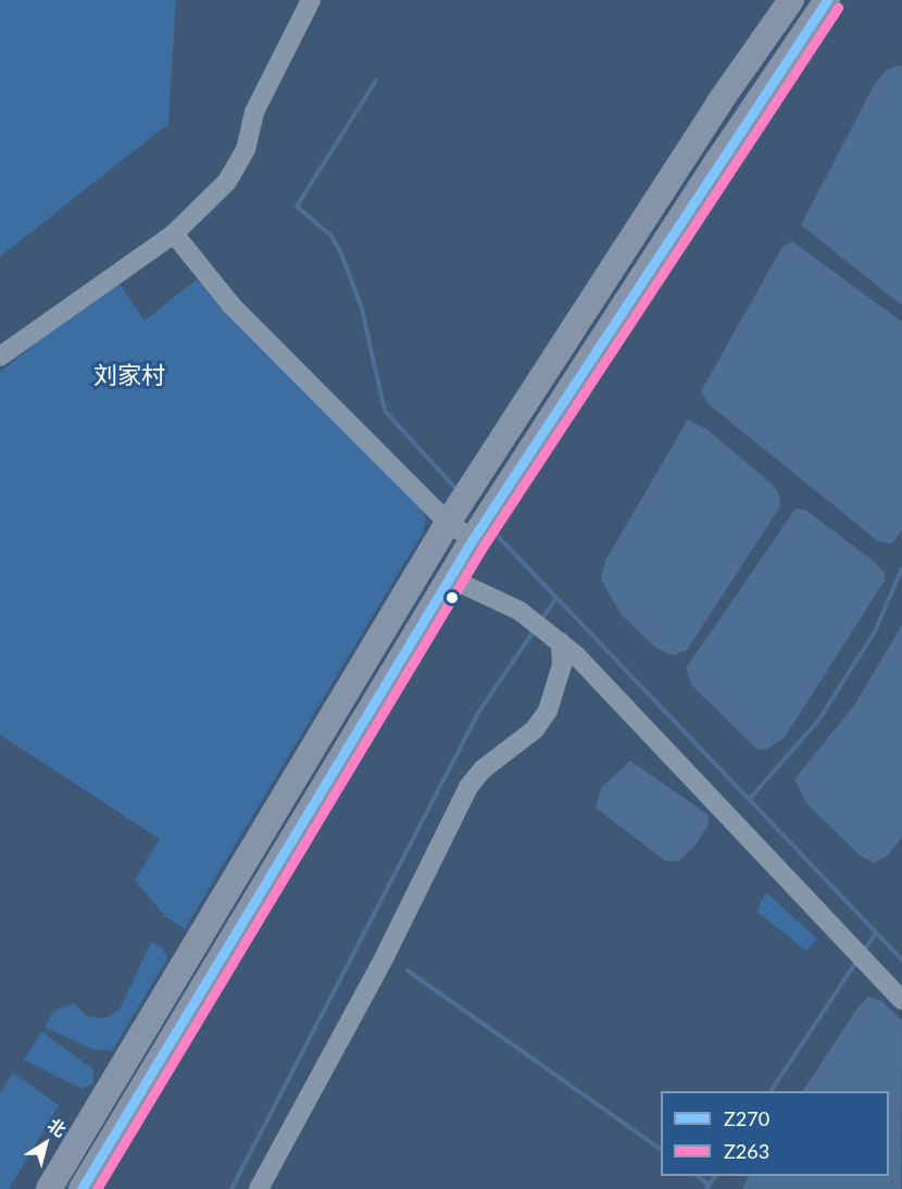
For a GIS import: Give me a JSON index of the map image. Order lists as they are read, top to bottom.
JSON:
{
  "districts": ["刘家村"],
  "lines": ["transit line Z270", "transit line Z263"],
  "legend": ["Z270", "Z263"],
  "north": "top right"
}
